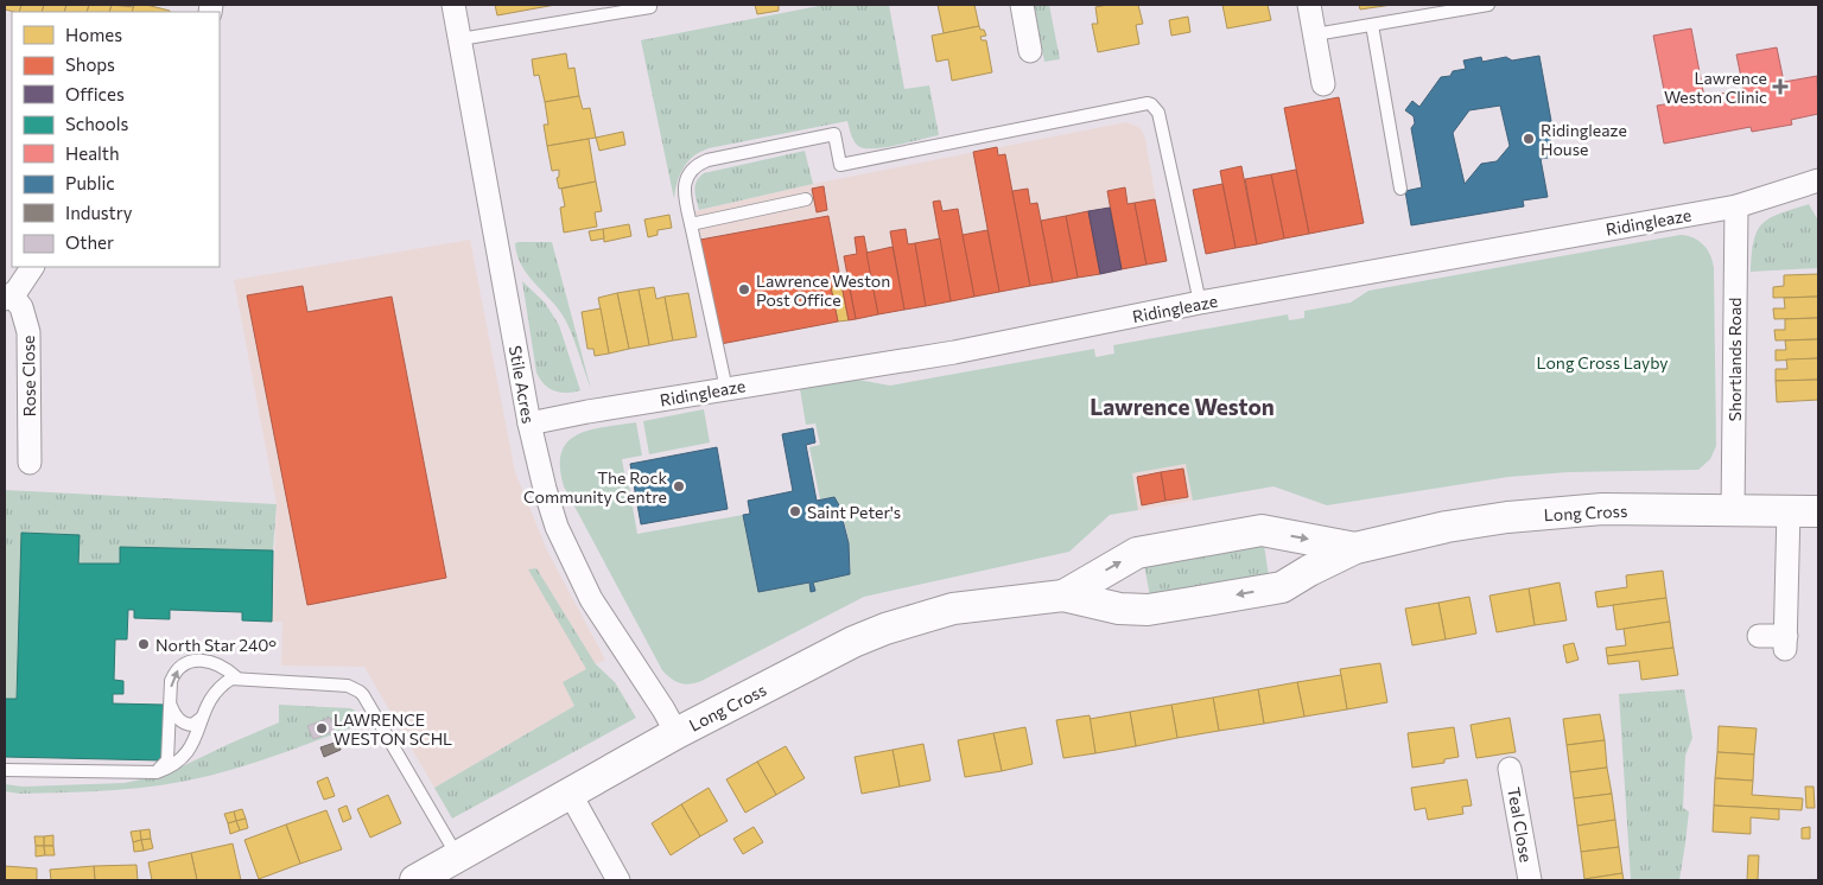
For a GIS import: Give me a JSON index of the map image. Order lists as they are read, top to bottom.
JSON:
{
  "streets": {
    "street": [
      "Ridingleaze",
      "Shortlands Road",
      "Rose Close",
      "Stile Acres",
      "Long Cross",
      "Teal Close"
    ]
  },
  "crossings": [
    ["Ridingleaze", "Shortlands Road"],
    ["Ridingleaze", "Stile Acres"],
    ["Shortlands Road", "Long Cross"],
    ["Stile Acres", "Long Cross"]
  ],
  "districts": ["Lawrence Weston"],
  "parks": ["Long Cross Layby"],
  "places": {
    "health": ["Lawrence Weston Clinic"],
    "other": [
      "Ridingleaze House",
      "Lawrence Weston Post Office",
      "The Rock Community Centre",
      "Saint Peter's",
      "North Star 240°",
      "LAWRENCE WESTON SCHL"
    ]
  },
  "legend": [
    "Homes",
    "Shops",
    "Offices",
    "Schools",
    "Health",
    "Public",
    "Industry",
    "Other"
  ]
}
